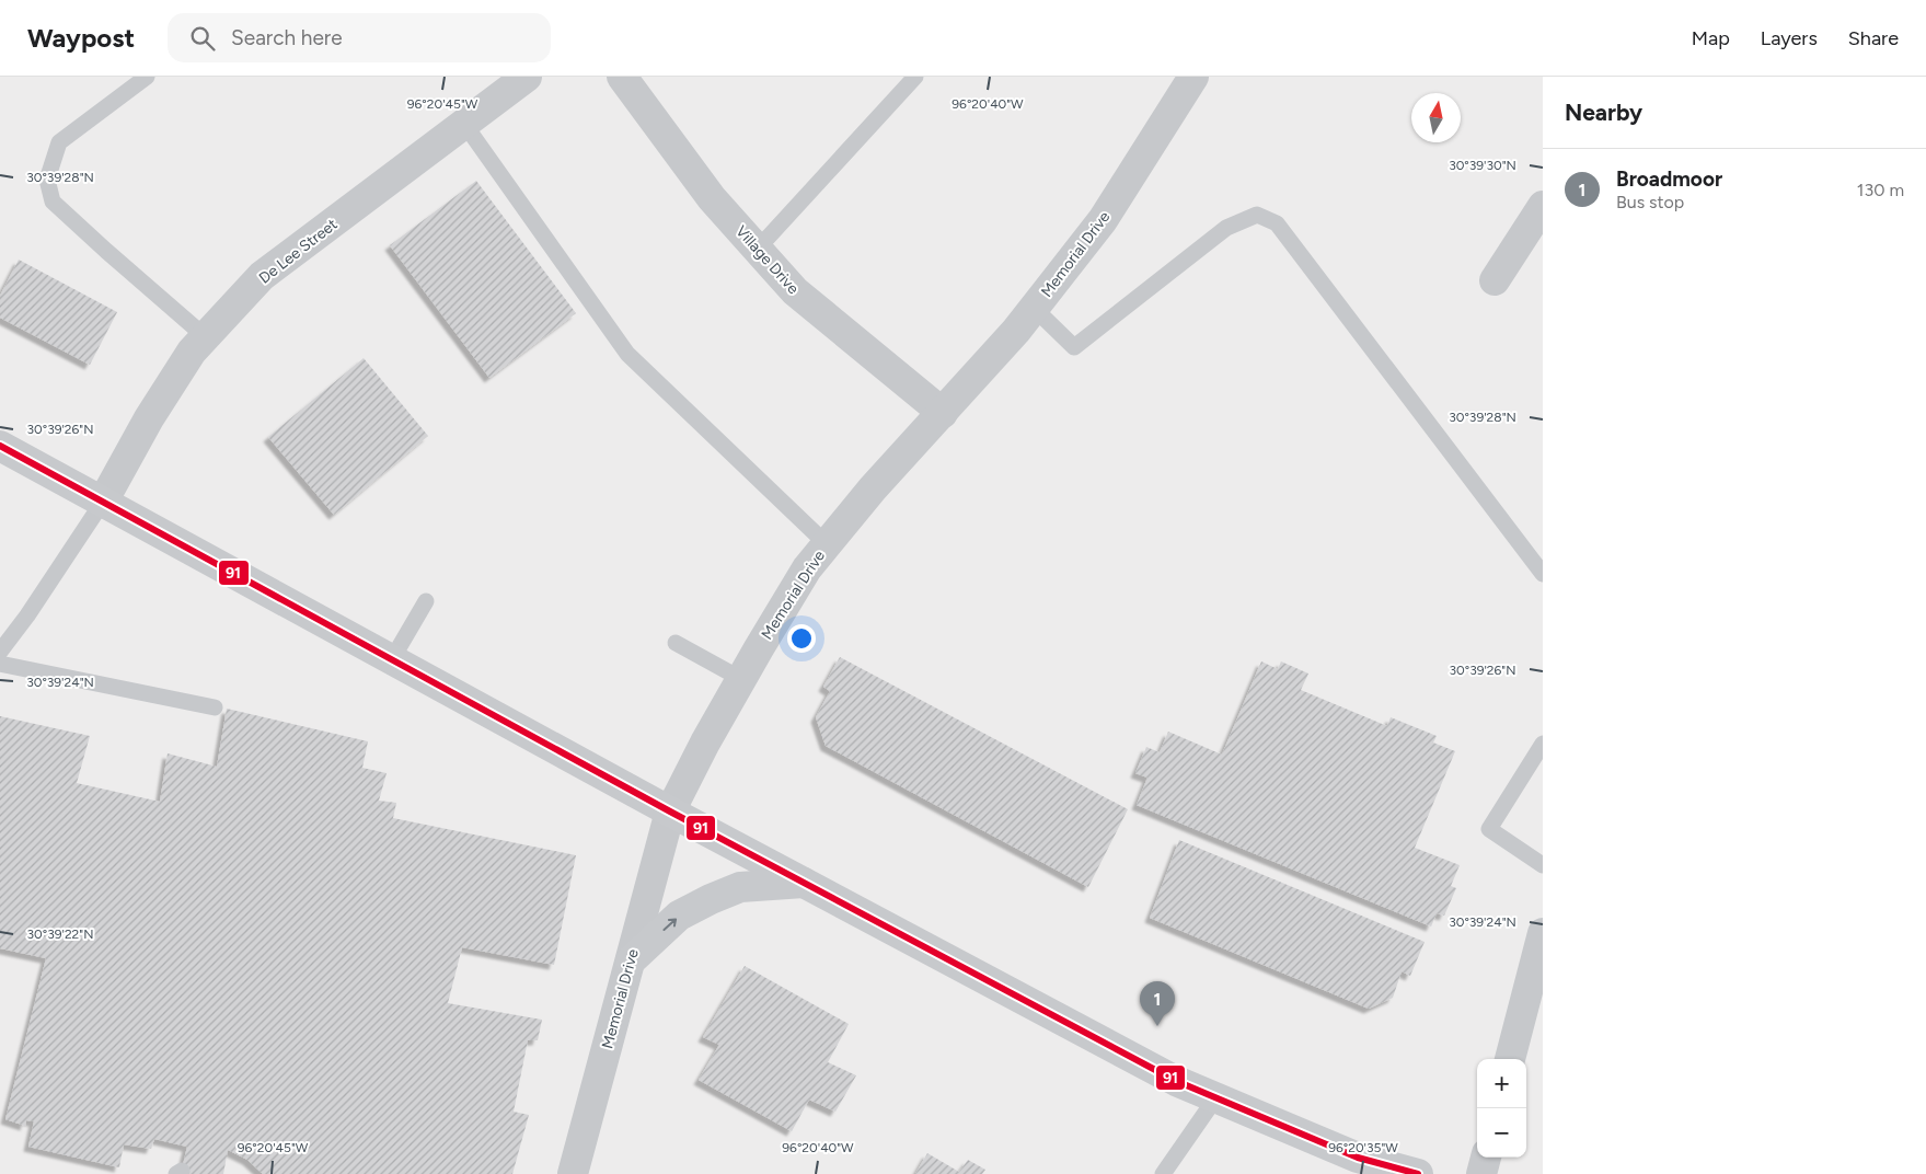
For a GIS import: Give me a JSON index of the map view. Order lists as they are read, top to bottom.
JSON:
{
  "streets": {
    "street": ["De Lee Street", "Memorial Drive", "Village Drive"]
  },
  "crossings": [
    ["Memorial Drive", "Village Drive"]
  ],
  "lines": ["transit line 91"],
  "north": "top",
  "page": {
    "header": "Waypost",
    "search": "Search here",
    "nav": ["Map", "Layers", "Share"],
    "heading": "Nearby",
    "list": [
      {
        "mark": "1",
        "name": "Broadmoor",
        "note": "Bus stop",
        "value": "130 m"
      }
    ],
    "pins": "1",
    "map_buttons": ["+", "−"]
  },
  "coordinates": [
    "96°20'45\"W",
    "96°20'40\"W",
    "30°39'30\"N",
    "30°39'28\"N",
    "30°39'26\"N",
    "30°39'24\"N",
    "30°39'22\"N",
    "96°20'35\"W"
  ]
}
